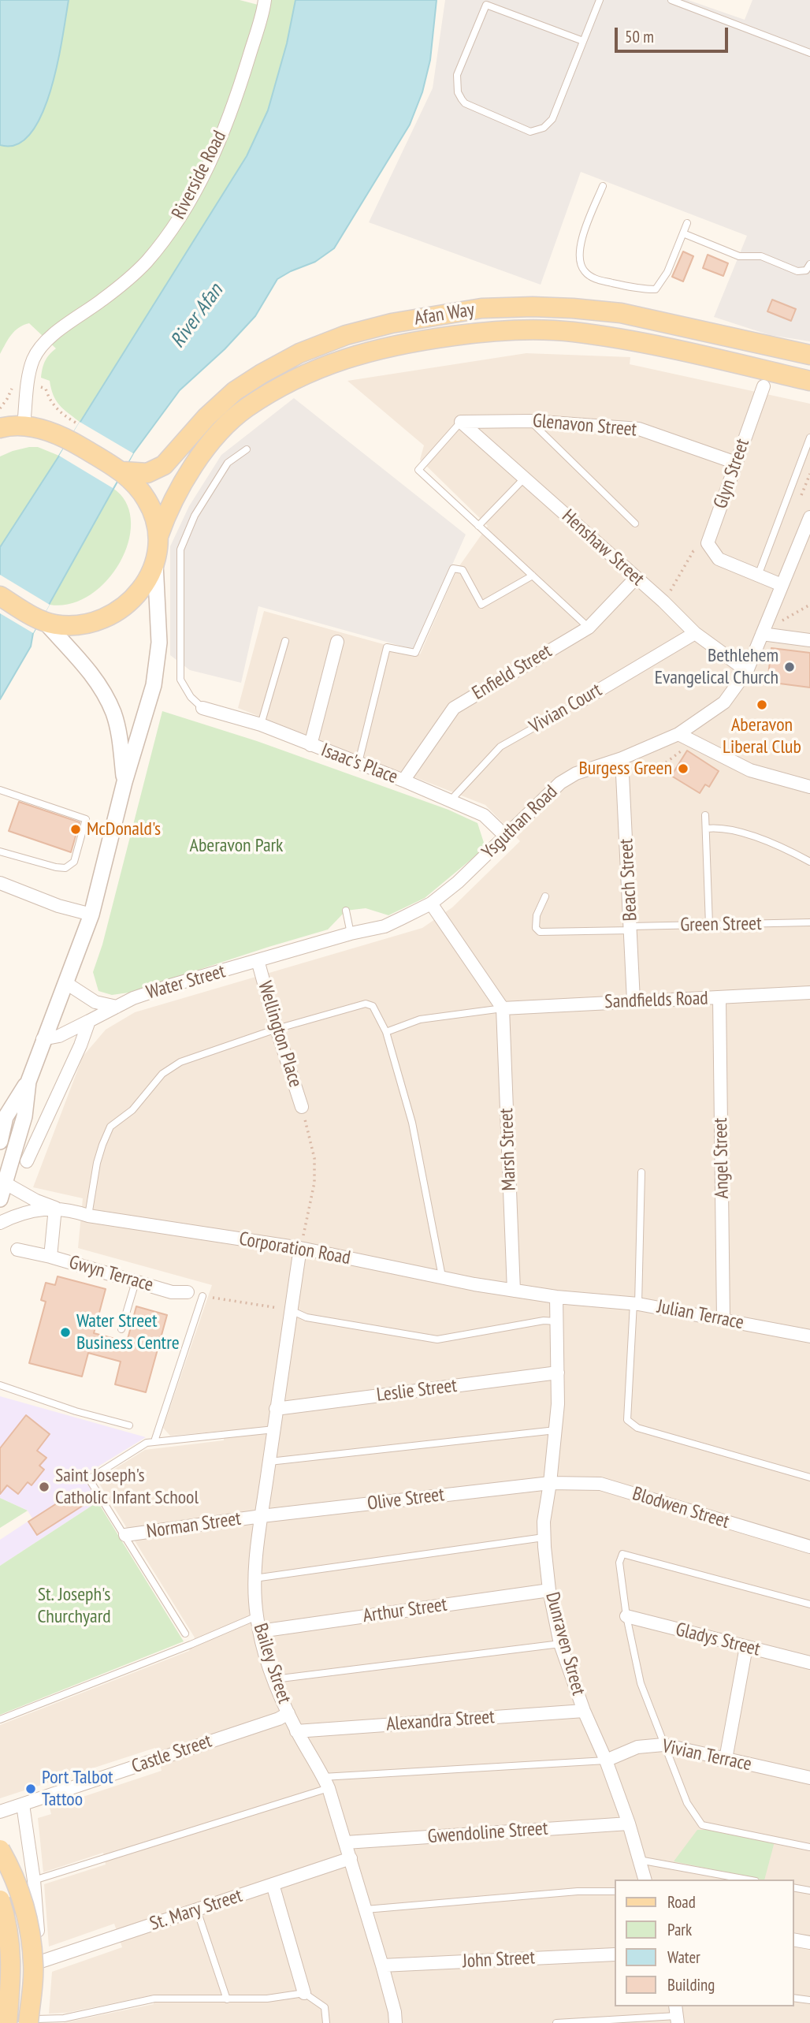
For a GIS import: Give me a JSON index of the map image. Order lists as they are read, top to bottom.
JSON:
{
  "streets": {
    "main road": ["Afan Way"],
    "street": [
      "Riverside Road",
      "Glenavon Street",
      "Glyn Street",
      "Henshaw Street",
      "Enfield Street",
      "Vivian Court",
      "Isaac's Place",
      "Ysguthan Road",
      "Beach Street",
      "Water Street",
      "Sandfields Road",
      "Wellington Place",
      "Marsh Street",
      "Angel Street",
      "Corporation Road",
      "Gwyn Terrace",
      "Julian Terrace",
      "Leslie Street",
      "Olive Street",
      "Blodwen Street",
      "Norman Street",
      "Arthur Street",
      "Gladys Street",
      "Dunraven Street",
      "Bailey Street",
      "Alexandra Street",
      "Castle Street",
      "Vivian Terrace",
      "Gwendoline Street",
      "St. Mary Street",
      "John Street"
    ],
    "lane": ["Green Street"]
  },
  "crossings": [
    ["Glenavon Street", "Glyn Street"],
    ["Glenavon Street", "Henshaw Street"],
    ["Henshaw Street", "Enfield Street"],
    ["Henshaw Street", "Vivian Court"],
    ["Henshaw Street", "Ysguthan Road"],
    ["Enfield Street", "Isaac's Place"],
    ["Vivian Court", "Isaac's Place"],
    ["Isaac's Place", "Ysguthan Road"],
    ["Ysguthan Road", "Beach Street"],
    ["Ysguthan Road", "Water Street"],
    ["Beach Street", "Green Street"],
    ["Beach Street", "Sandfields Road"],
    ["Water Street", "Wellington Place"],
    ["Sandfields Road", "Marsh Street"],
    ["Sandfields Road", "Angel Street"],
    ["Marsh Street", "Corporation Road"],
    ["Angel Street", "Julian Terrace"],
    ["Corporation Road", "Gwyn Terrace"],
    ["Corporation Road", "Julian Terrace"],
    ["Corporation Road", "Dunraven Street"],
    ["Corporation Road", "Bailey Street"],
    ["Leslie Street", "Dunraven Street"],
    ["Leslie Street", "Bailey Street"],
    ["Olive Street", "Blodwen Street"],
    ["Olive Street", "Norman Street"],
    ["Olive Street", "Dunraven Street"],
    ["Olive Street", "Bailey Street"],
    ["Blodwen Street", "Dunraven Street"],
    ["Norman Street", "Bailey Street"],
    ["Arthur Street", "Dunraven Street"],
    ["Arthur Street", "Bailey Street"],
    ["Dunraven Street", "Alexandra Street"],
    ["Dunraven Street", "Vivian Terrace"],
    ["Dunraven Street", "Gwendoline Street"],
    ["Bailey Street", "Alexandra Street"],
    ["Bailey Street", "Castle Street"],
    ["Bailey Street", "Gwendoline Street"],
    ["Bailey Street", "St. Mary Street"],
    ["Bailey Street", "John Street"]
  ],
  "water": ["River Afan"],
  "parks": ["Aberavon Park", "St. Joseph's Churchyard"],
  "places": [
    "Bethlehem Evangelical Church",
    "Aberavon Liberal Club",
    "Burgess Green",
    "McDonald's",
    "Water Street Business Centre",
    "Saint Joseph's Catholic Infant School",
    "Port Talbot Tattoo"
  ],
  "legend": [
    "Road",
    "Park",
    "Water",
    "Building"
  ],
  "scale_bar": "50 m"
}
